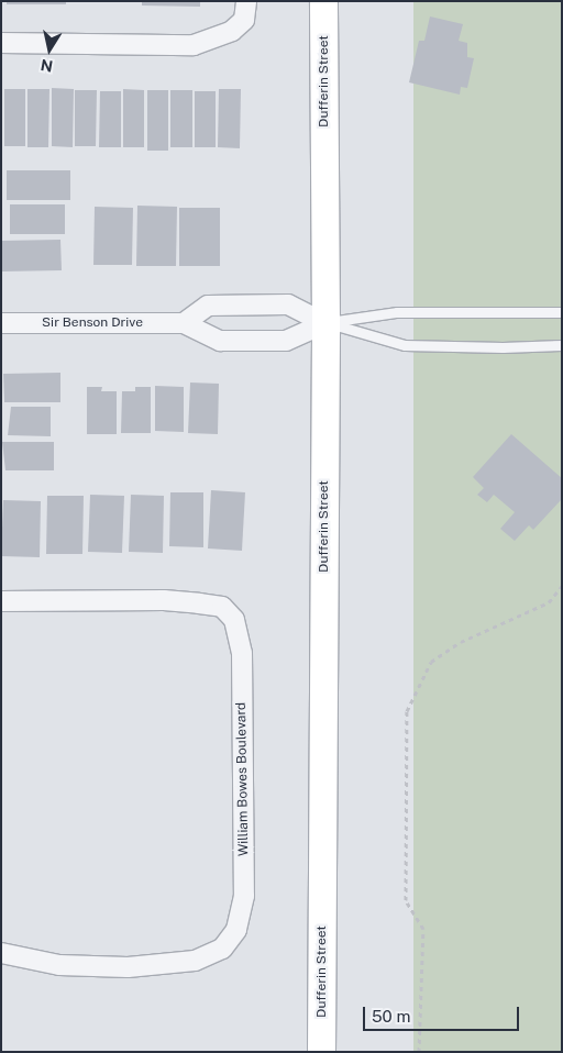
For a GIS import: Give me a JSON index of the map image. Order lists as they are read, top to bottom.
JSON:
{
  "streets": {
    "main road": ["Dufferin Street"],
    "street": ["Sir Benson Drive", "William Bowes Boulevard"]
  },
  "crossings": [
    ["Dufferin Street", "Sir Benson Drive"]
  ],
  "scale_bar": "50 m",
  "north": "bottom"
}
